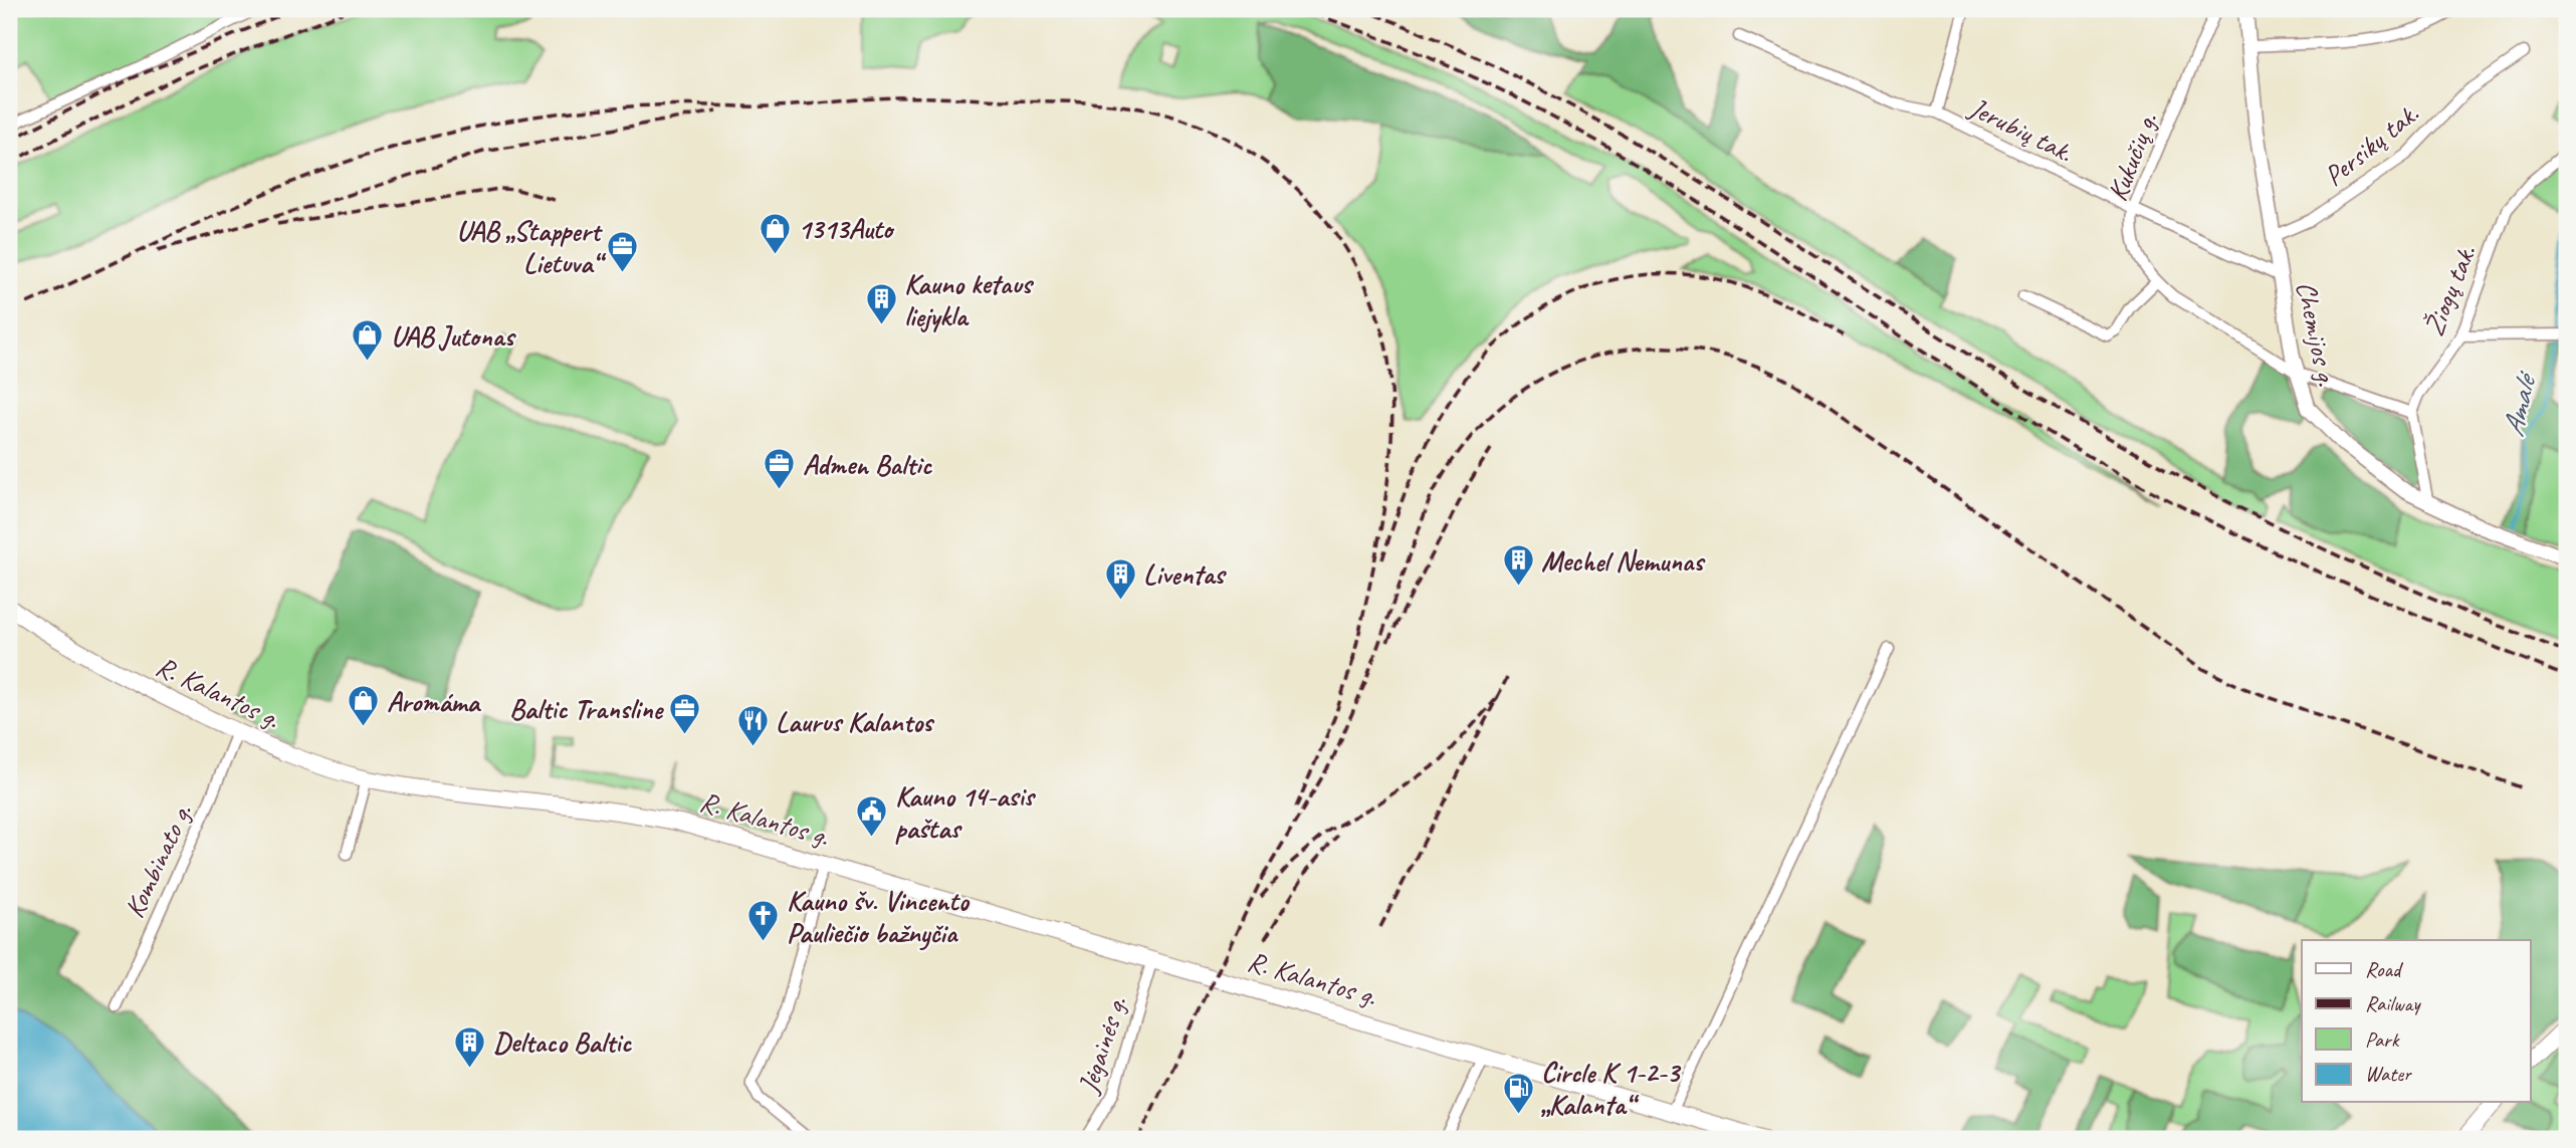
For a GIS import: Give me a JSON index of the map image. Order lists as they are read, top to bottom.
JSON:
{
  "streets": {
    "main road": ["Chemijos g.", "R. Kalantos g."],
    "street": [
      "Jerubių tak.",
      "Persikų tak.",
      "Kukučių g.",
      "Žiogų tak.",
      "Kombinato g.",
      "Jėgainės g."
    ]
  },
  "crossings": [
    ["Jerubių tak.", "Kukučių g."],
    ["Jerubių tak.", "Chemijos g."],
    ["Persikų tak.", "Chemijos g."],
    ["Kukučių g.", "Žiogų tak."],
    ["Kukučių g.", "Chemijos g."],
    ["R. Kalantos g.", "Kombinato g."],
    ["R. Kalantos g.", "Jėgainės g."]
  ],
  "water": ["Amalė"],
  "places": {
    "shop": ["1313Auto", "UAB Jutonas", "Aromáma"],
    "office": ["UAB „Stappert Lietuva“", "Admen Baltic", "Baltic Transline"],
    "building": [
      "Kauno ketaus liejykla",
      "Mechel Nemunas",
      "Liventas",
      "Deltaco Baltic"
    ],
    "restaurant": ["Laurus Kalantos"],
    "public building": ["Kauno 14-asis paštas"],
    "church": ["Kauno šv. Vincento Pauliečio bažnyčia"],
    "fuel station": ["Circle K 1-2-3 „Kalanta“"]
  },
  "legend": [
    "Road",
    "Railway",
    "Park",
    "Water"
  ]
}
